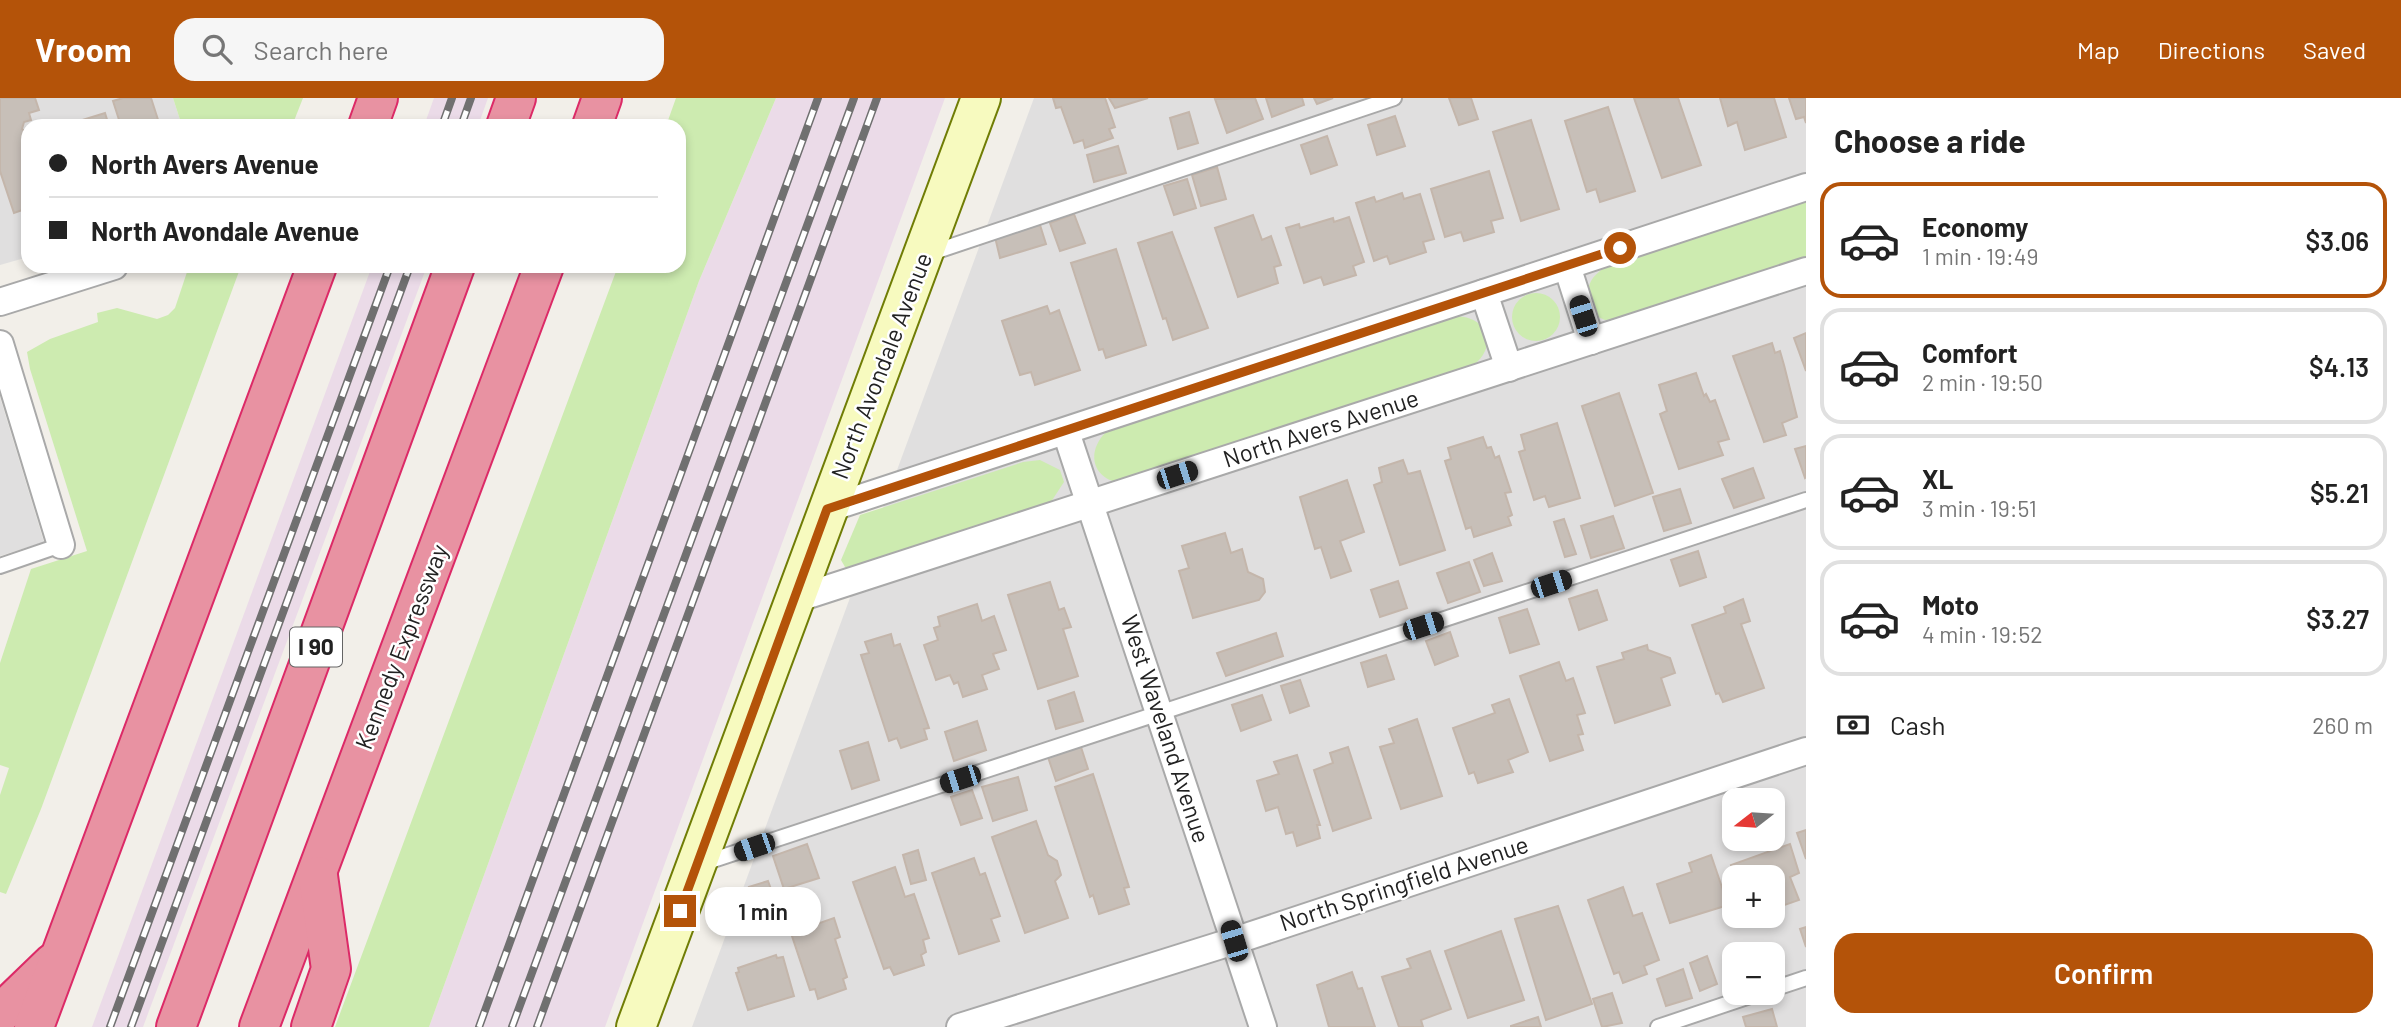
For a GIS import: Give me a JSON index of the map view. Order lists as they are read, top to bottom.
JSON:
{
  "streets": {
    "highway": ["I 90", "Kennedy Expressway"],
    "street": [
      "North Avondale Avenue",
      "North Avers Avenue",
      "West Waveland Avenue",
      "North Springfield Avenue"
    ]
  },
  "crossings": [
    ["North Avondale Avenue", "North Avers Avenue"],
    ["North Avers Avenue", "West Waveland Avenue"],
    ["West Waveland Avenue", "North Springfield Avenue"]
  ],
  "north": "left",
  "page": {
    "header": "Vroom",
    "search": "Search here",
    "nav": ["Map", "Directions", "Saved"],
    "heading": "Choose a ride",
    "banner": ["North Avers Avenue", "North Avondale Avenue"],
    "list": [
      {
        "name": "Economy",
        "note": "1 min · 19:49",
        "value": "$3.06"
      },
      {
        "name": "Comfort",
        "note": "2 min · 19:50",
        "value": "$4.13"
      },
      {
        "name": "XL",
        "note": "3 min · 19:51",
        "value": "$5.21"
      },
      {
        "name": "Moto",
        "note": "4 min · 19:52",
        "value": "$3.27"
      }
    ],
    "pay": ["Cash", "260 m"],
    "map_buttons": ["+", "−"],
    "bubble": "1 min",
    "buttons": "Confirm"
  }
}
